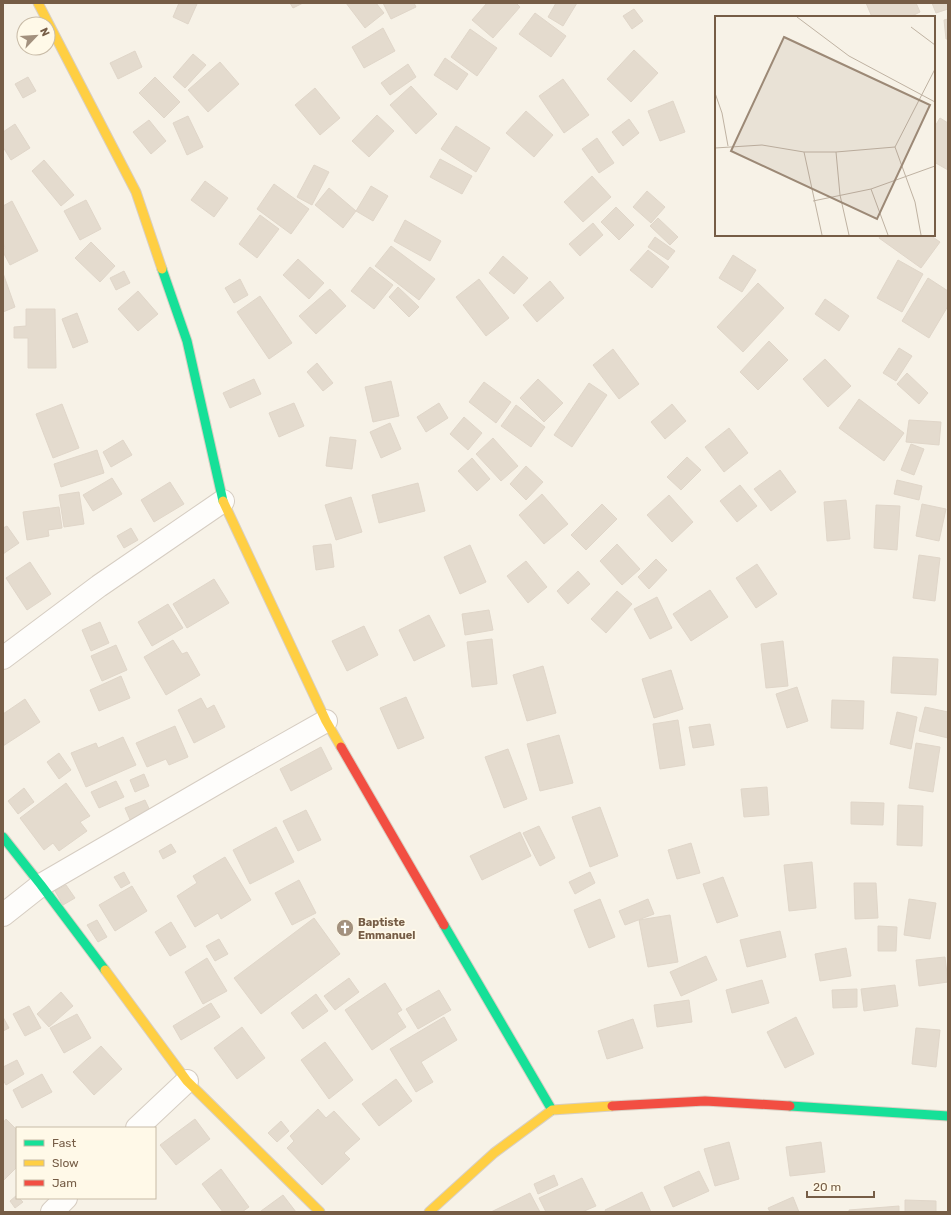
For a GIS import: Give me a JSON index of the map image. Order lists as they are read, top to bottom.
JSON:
{
  "places": {
    "church": ["Baptiste Emmanuel"]
  },
  "legend": ["Fast", "Slow", "Jam"],
  "scale_bar": "20 m",
  "north": "top right"
}
